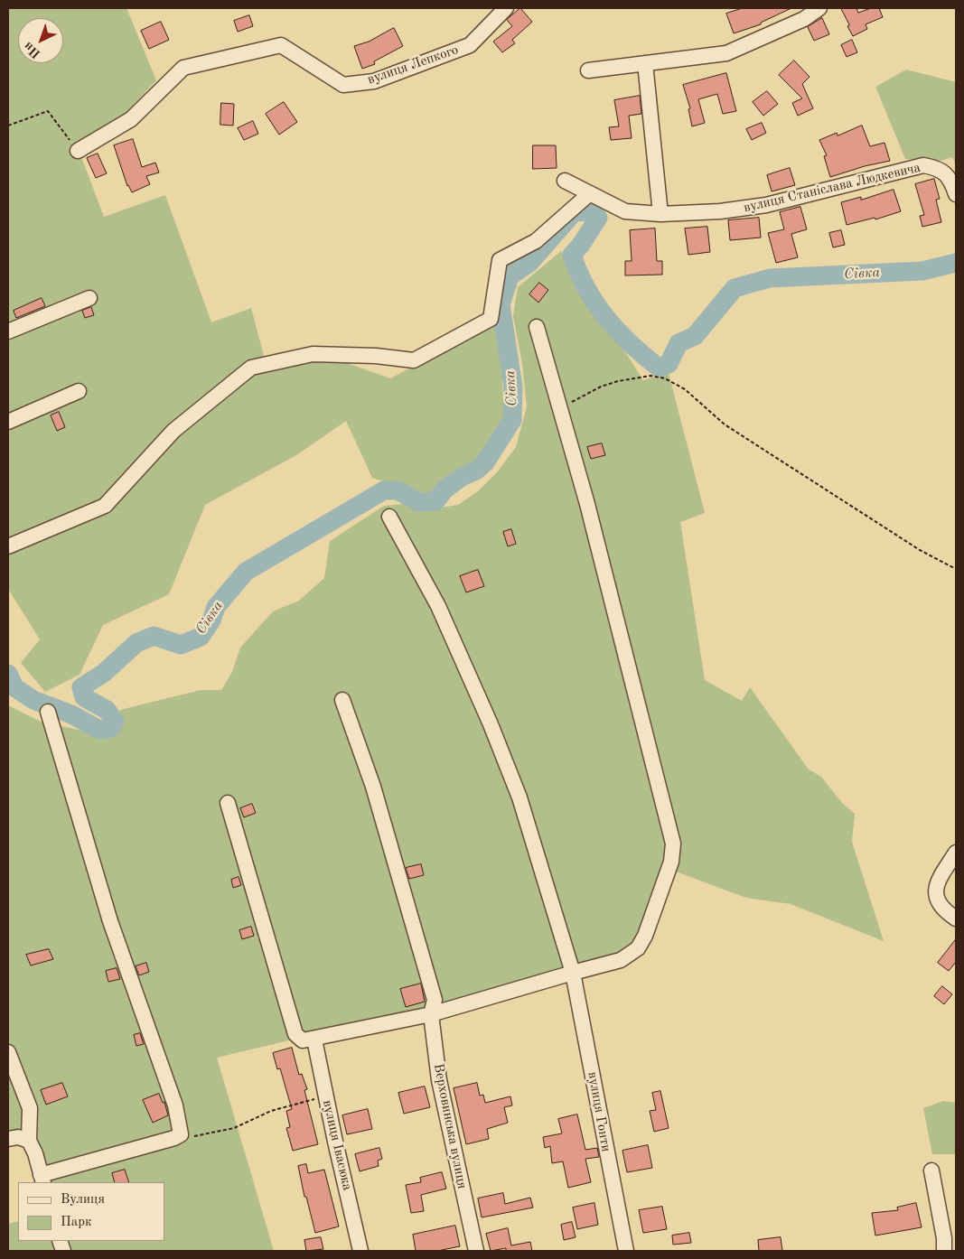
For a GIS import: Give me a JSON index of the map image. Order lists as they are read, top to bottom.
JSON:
{
  "streets": {
    "street": [
      "вулиця Лепкого",
      "вулиця Станіслава Людкевича",
      "вулиця Гонти",
      "Верховинська вулиця",
      "вулиця Івасюка"
    ]
  },
  "water": ["Сівка"],
  "legend": ["Вулиця", "Парк"],
  "north": "bottom left"
}
